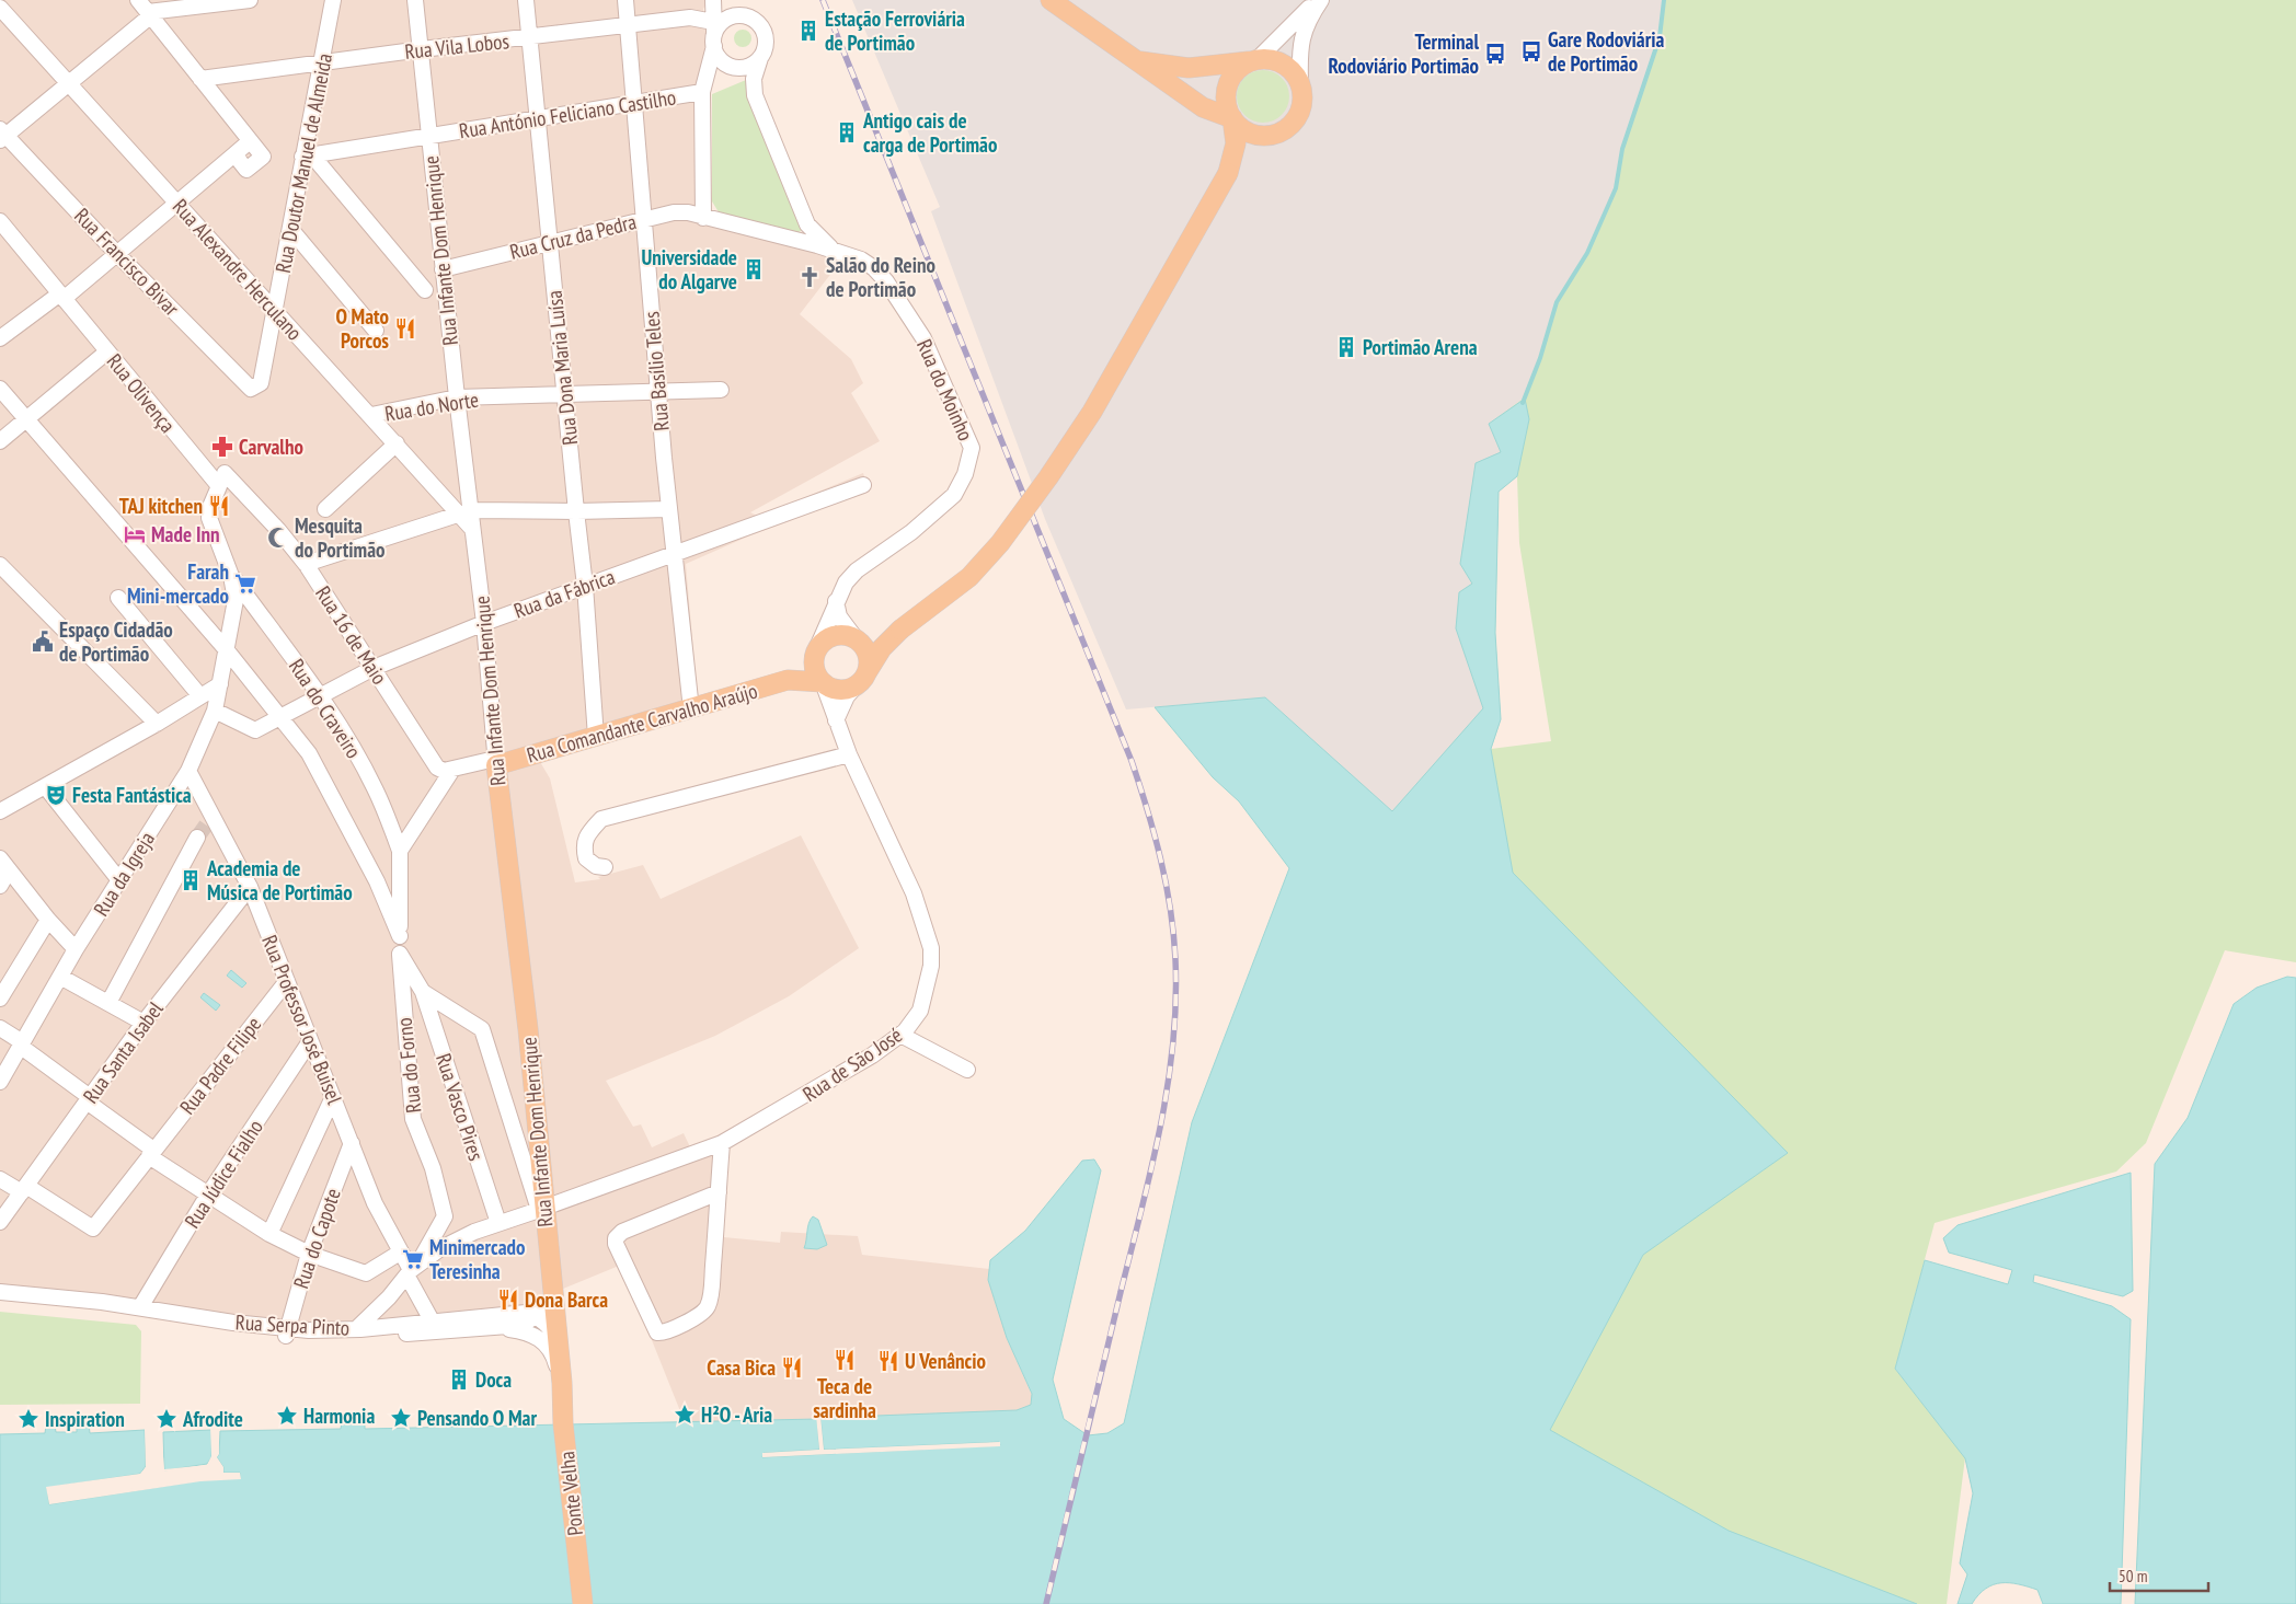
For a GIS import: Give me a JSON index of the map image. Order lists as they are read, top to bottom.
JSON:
{
  "streets": {
    "main road": ["Rua Infante Dom Henrique", "Rua Comandante Carvalho Araújo", "Ponte Velha"],
    "street": [
      "Rua Vila Lobos",
      "Rua António Feliciano Castilho",
      "Rua Doutor Manuel de Almeida",
      "Rua Cruz da Pedra",
      "Rua Francisco Bivar",
      "Rua Alexandre Herculano",
      "Rua Dona Maria Luísa",
      "Rua Basílio Teles",
      "Rua do Moinho",
      "Rua Olivença",
      "Rua do Norte",
      "Rua da Fábrica",
      "Rua 16 de Maio",
      "Rua do Craveiro",
      "Rua da Igreja",
      "Rua Professor José Buisel",
      "Rua Santa Isabel",
      "Rua de São José",
      "Rua Padre Filipe",
      "Rua do Forno",
      "Rua Vasco Pires",
      "Rua Júdice Fialho",
      "Rua do Capote",
      "Rua Serpa Pinto"
    ]
  },
  "crossings": [
    ["Rua Vila Lobos", "Rua Doutor Manuel de Almeida"],
    ["Rua Vila Lobos", "Rua Infante Dom Henrique"],
    ["Rua Vila Lobos", "Rua Dona Maria Luísa"],
    ["Rua Vila Lobos", "Rua Basílio Teles"],
    ["Rua Vila Lobos", "Rua do Moinho"],
    ["Rua António Feliciano Castilho", "Rua Doutor Manuel de Almeida"],
    ["Rua António Feliciano Castilho", "Rua Infante Dom Henrique"],
    ["Rua António Feliciano Castilho", "Rua Dona Maria Luísa"],
    ["Rua António Feliciano Castilho", "Rua Basílio Teles"],
    ["Rua Doutor Manuel de Almeida", "Rua Francisco Bivar"],
    ["Rua Doutor Manuel de Almeida", "Rua Alexandre Herculano"],
    ["Rua Cruz da Pedra", "Rua Infante Dom Henrique"],
    ["Rua Cruz da Pedra", "Rua Dona Maria Luísa"],
    ["Rua Cruz da Pedra", "Rua Basílio Teles"],
    ["Rua Cruz da Pedra", "Rua do Moinho"],
    ["Rua Infante Dom Henrique", "Rua Alexandre Herculano"],
    ["Rua Infante Dom Henrique", "Rua do Norte"],
    ["Rua Infante Dom Henrique", "Rua da Fábrica"],
    ["Rua Infante Dom Henrique", "Rua Comandante Carvalho Araújo"],
    ["Rua Infante Dom Henrique", "Ponte Velha"],
    ["Rua Alexandre Herculano", "Rua do Norte"],
    ["Rua Dona Maria Luísa", "Rua do Norte"],
    ["Rua Dona Maria Luísa", "Rua da Fábrica"],
    ["Rua Dona Maria Luísa", "Rua Comandante Carvalho Araújo"],
    ["Rua Basílio Teles", "Rua do Norte"],
    ["Rua Basílio Teles", "Rua da Fábrica"],
    ["Rua Basílio Teles", "Rua Comandante Carvalho Araújo"],
    ["Rua do Moinho", "Rua de São José"],
    ["Rua Olivença", "Rua 16 de Maio"],
    ["Rua da Fábrica", "Rua 16 de Maio"],
    ["Rua da Fábrica", "Rua do Craveiro"],
    ["Rua da Fábrica", "Rua da Igreja"],
    ["Rua do Craveiro", "Rua da Igreja"],
    ["Rua do Craveiro", "Rua do Forno"],
    ["Rua da Igreja", "Rua Professor José Buisel"],
    ["Rua Professor José Buisel", "Rua Santa Isabel"],
    ["Rua Professor José Buisel", "Rua de São José"],
    ["Rua Professor José Buisel", "Rua Padre Filipe"],
    ["Rua Professor José Buisel", "Rua do Forno"],
    ["Rua Professor José Buisel", "Rua Júdice Fialho"],
    ["Rua Professor José Buisel", "Rua do Capote"],
    ["Rua Professor José Buisel", "Rua Serpa Pinto"],
    ["Rua Santa Isabel", "Rua Padre Filipe"],
    ["Rua de São José", "Rua do Forno"],
    ["Rua de São José", "Rua Vasco Pires"],
    ["Rua Júdice Fialho", "Rua Serpa Pinto"],
    ["Rua do Capote", "Rua Serpa Pinto"]
  ],
  "places": {
    "building": [
      "Estação Ferroviária de Portimão",
      "Antigo cais de carga de Portimão",
      "Universidade do Algarve",
      "Portimão Arena",
      "Academia de Música de Portimão",
      "Doca"
    ],
    "bus stop": ["Gare Rodoviária de Portimão", "Terminal Rodoviário Portimão"],
    "church": ["Salão do Reino de Portimão"],
    "restaurant": [
      "O Mato Porcos",
      "TAJ kitchen",
      "Dona Barca",
      "Teca de sardinha",
      "U Venâncio",
      "Casa Bica"
    ],
    "pharmacy": ["Carvalho"],
    "hotel": ["Made Inn"],
    "mosque": ["Mesquita do Portimão"],
    "supermarket": ["Farah Mini-mercado", "Minimercado Teresinha"],
    "public building": ["Espaço Cidadão de Portimão"],
    "theatre": ["Festa Fantástica"],
    "place": [
      "H²O - Aria",
      "Harmonia",
      "Pensando O Mar",
      "Inspiration",
      "Afrodite"
    ]
  },
  "scale_bar": "50 m"
}
